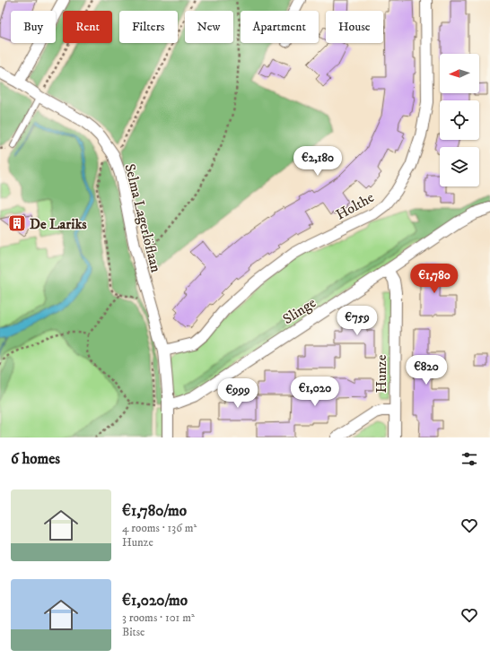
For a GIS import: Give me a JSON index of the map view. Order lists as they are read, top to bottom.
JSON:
{
  "streets": {
    "street": [
      "Holthe",
      "Selma Lagerlöflaan",
      "Slinge",
      "Hunze"
    ]
  },
  "crossings": [
    ["Holthe", "Selma Lagerlöflaan"],
    ["Selma Lagerlöflaan", "Slinge"],
    ["Slinge", "Hunze"]
  ],
  "places": {
    "building": ["De Lariks"]
  },
  "north": "left",
  "page": {
    "chip": [
      "Buy",
      "Rent",
      "Filters",
      "New",
      "Apartment",
      "House"
    ],
    "price": [
      "€2,180",
      "€1,780",
      "€759",
      "€820",
      "€1,020",
      "€999"
    ],
    "heading": "6 homes",
    "list": [
      {
        "name": "€1,780/mo",
        "note": "4 rooms · 136 m² · Hunze"
      },
      {
        "name": "€1,020/mo",
        "note": "3 rooms · 101 m² · Bitse"
      }
    ]
  }
}
